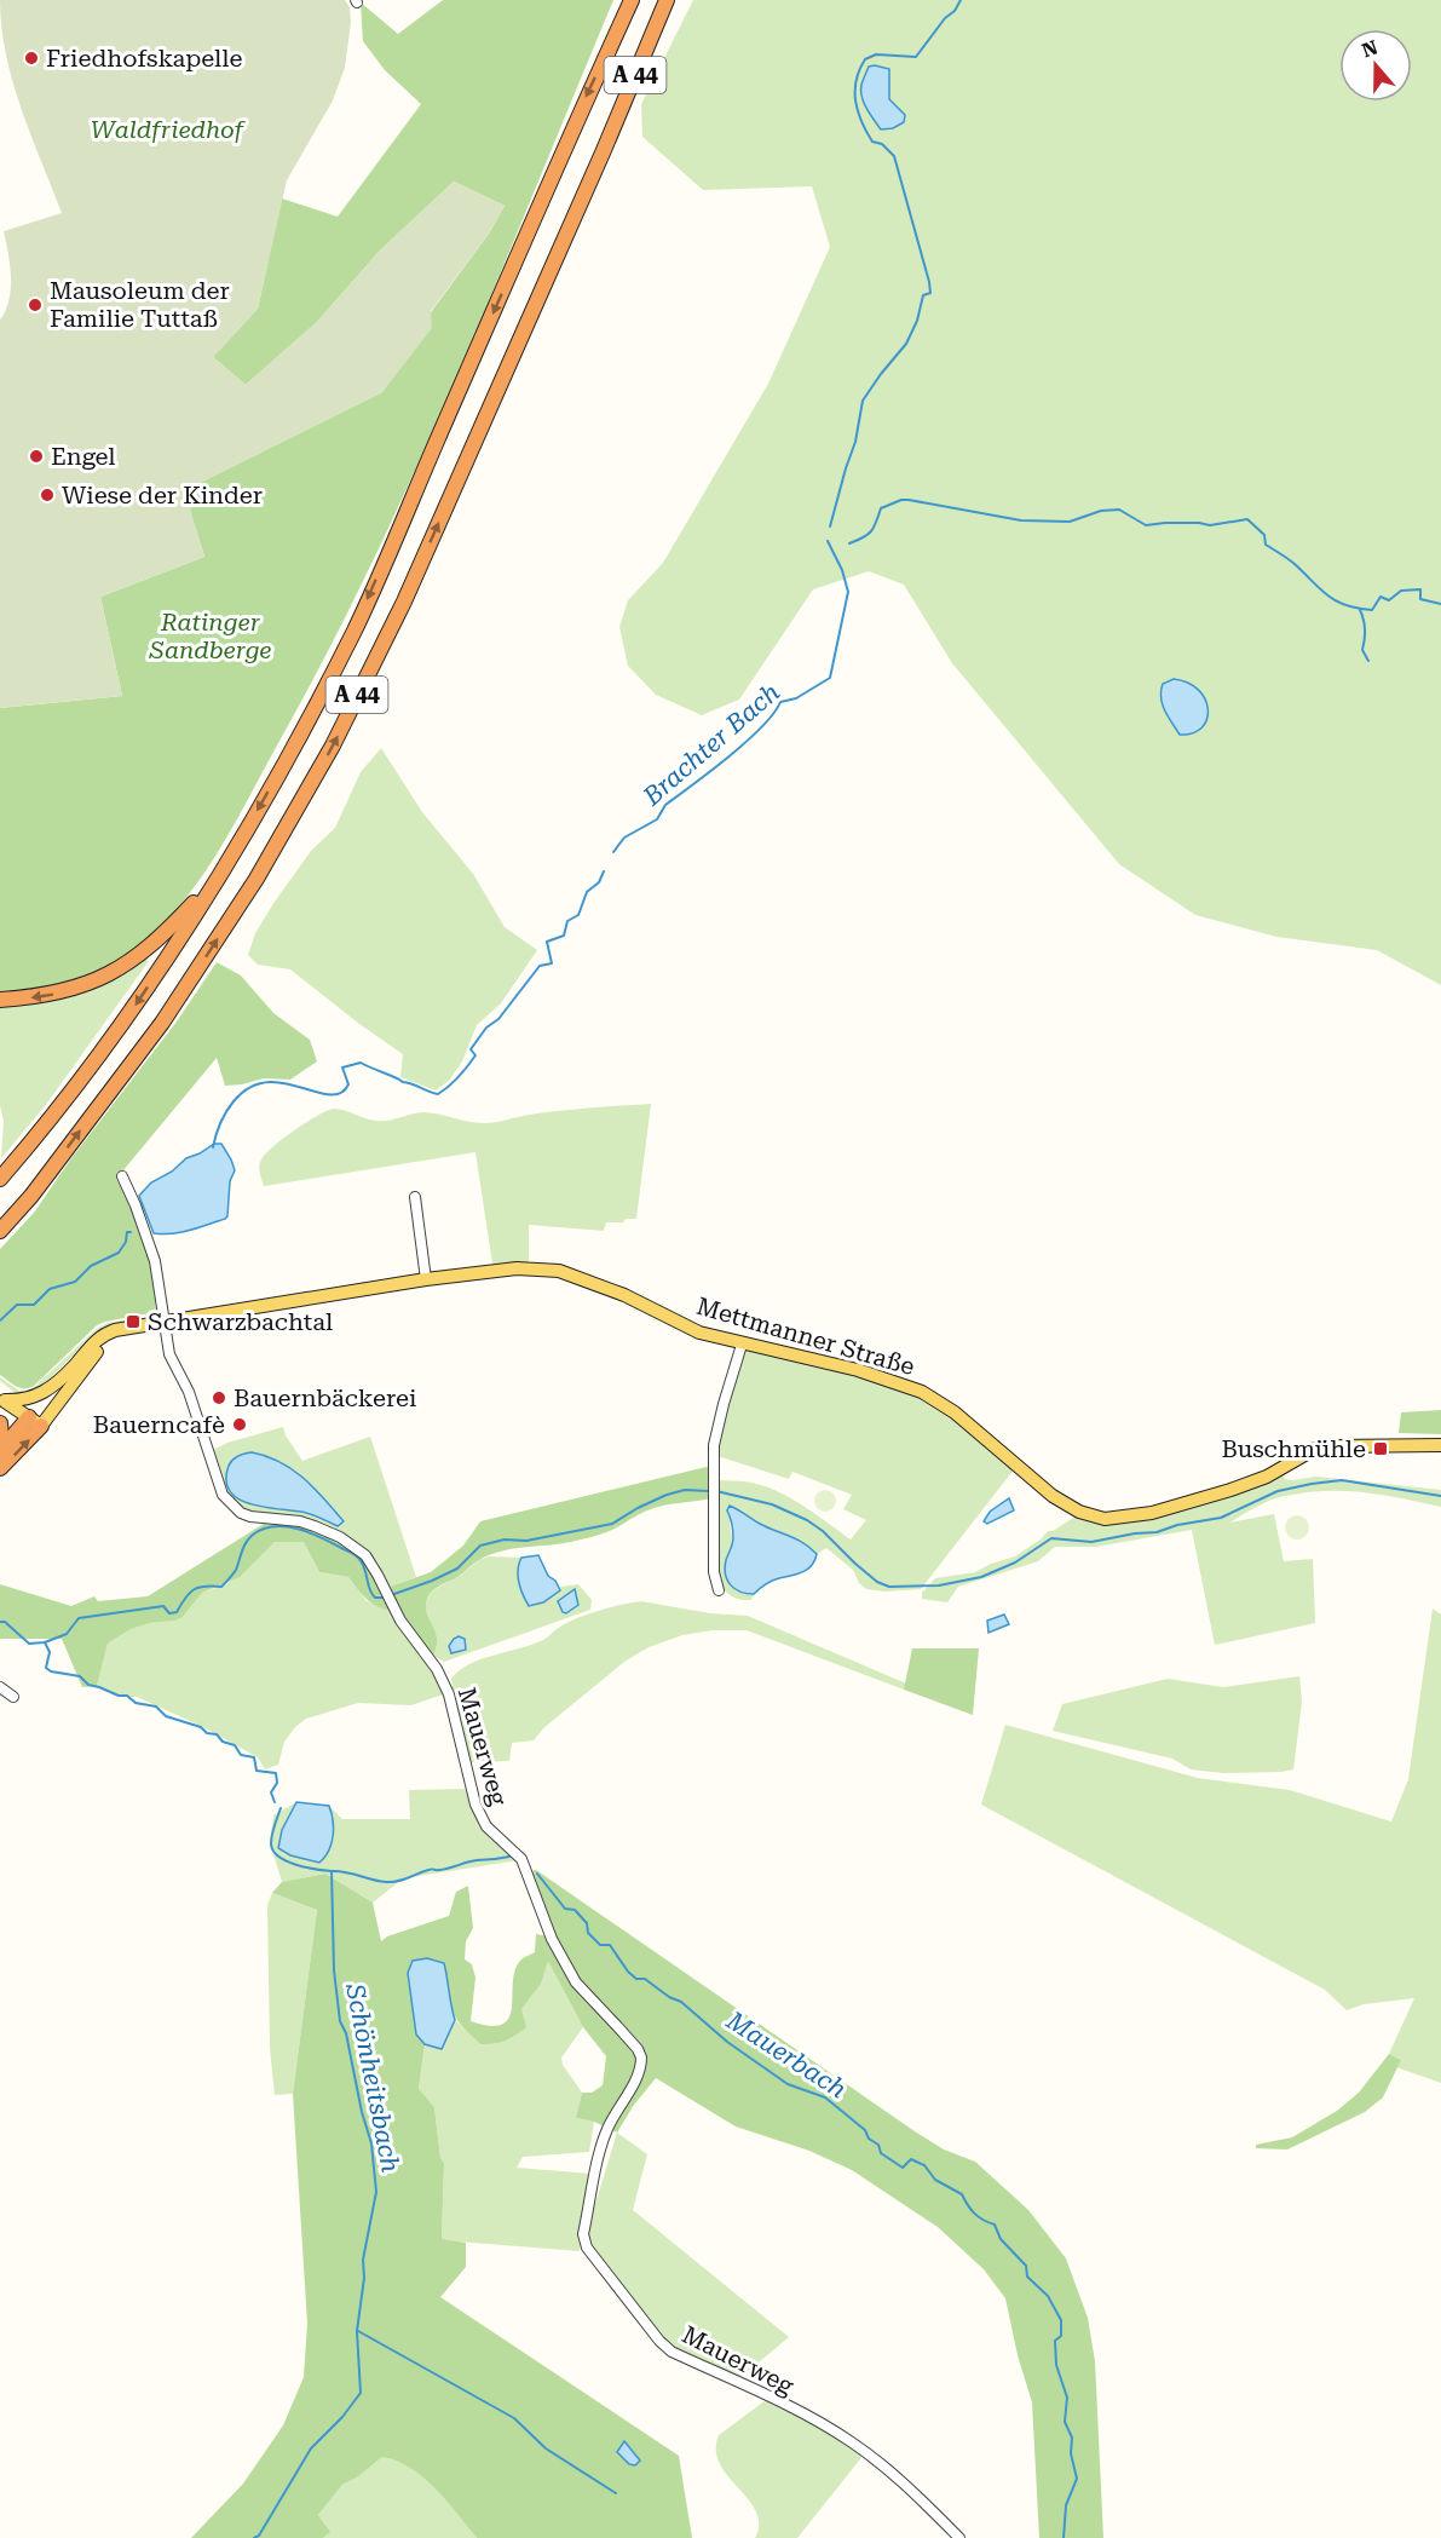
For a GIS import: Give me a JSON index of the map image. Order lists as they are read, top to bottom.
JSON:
{
  "streets": {
    "highway": ["A 44"],
    "main road": ["Mettmanner Straße"],
    "street": ["Mauerweg"]
  },
  "crossings": [
    ["Mettmanner Straße", "Mauerweg"]
  ],
  "water": ["Brachter Bach", "Mauerbach", "Schönheitsbach"],
  "parks": ["Waldfriedhof", "Ratinger Sandberge"],
  "places": {
    "other": [
      "Friedhofskapelle",
      "Mausoleum der Familie Tuttaß",
      "Engel",
      "Wiese der Kinder",
      "Bauernbäckerei",
      "Bauerncafè"
    ],
    "transit": ["Schwarzbachtal", "Buschmühle"]
  },
  "north": "top"
}
